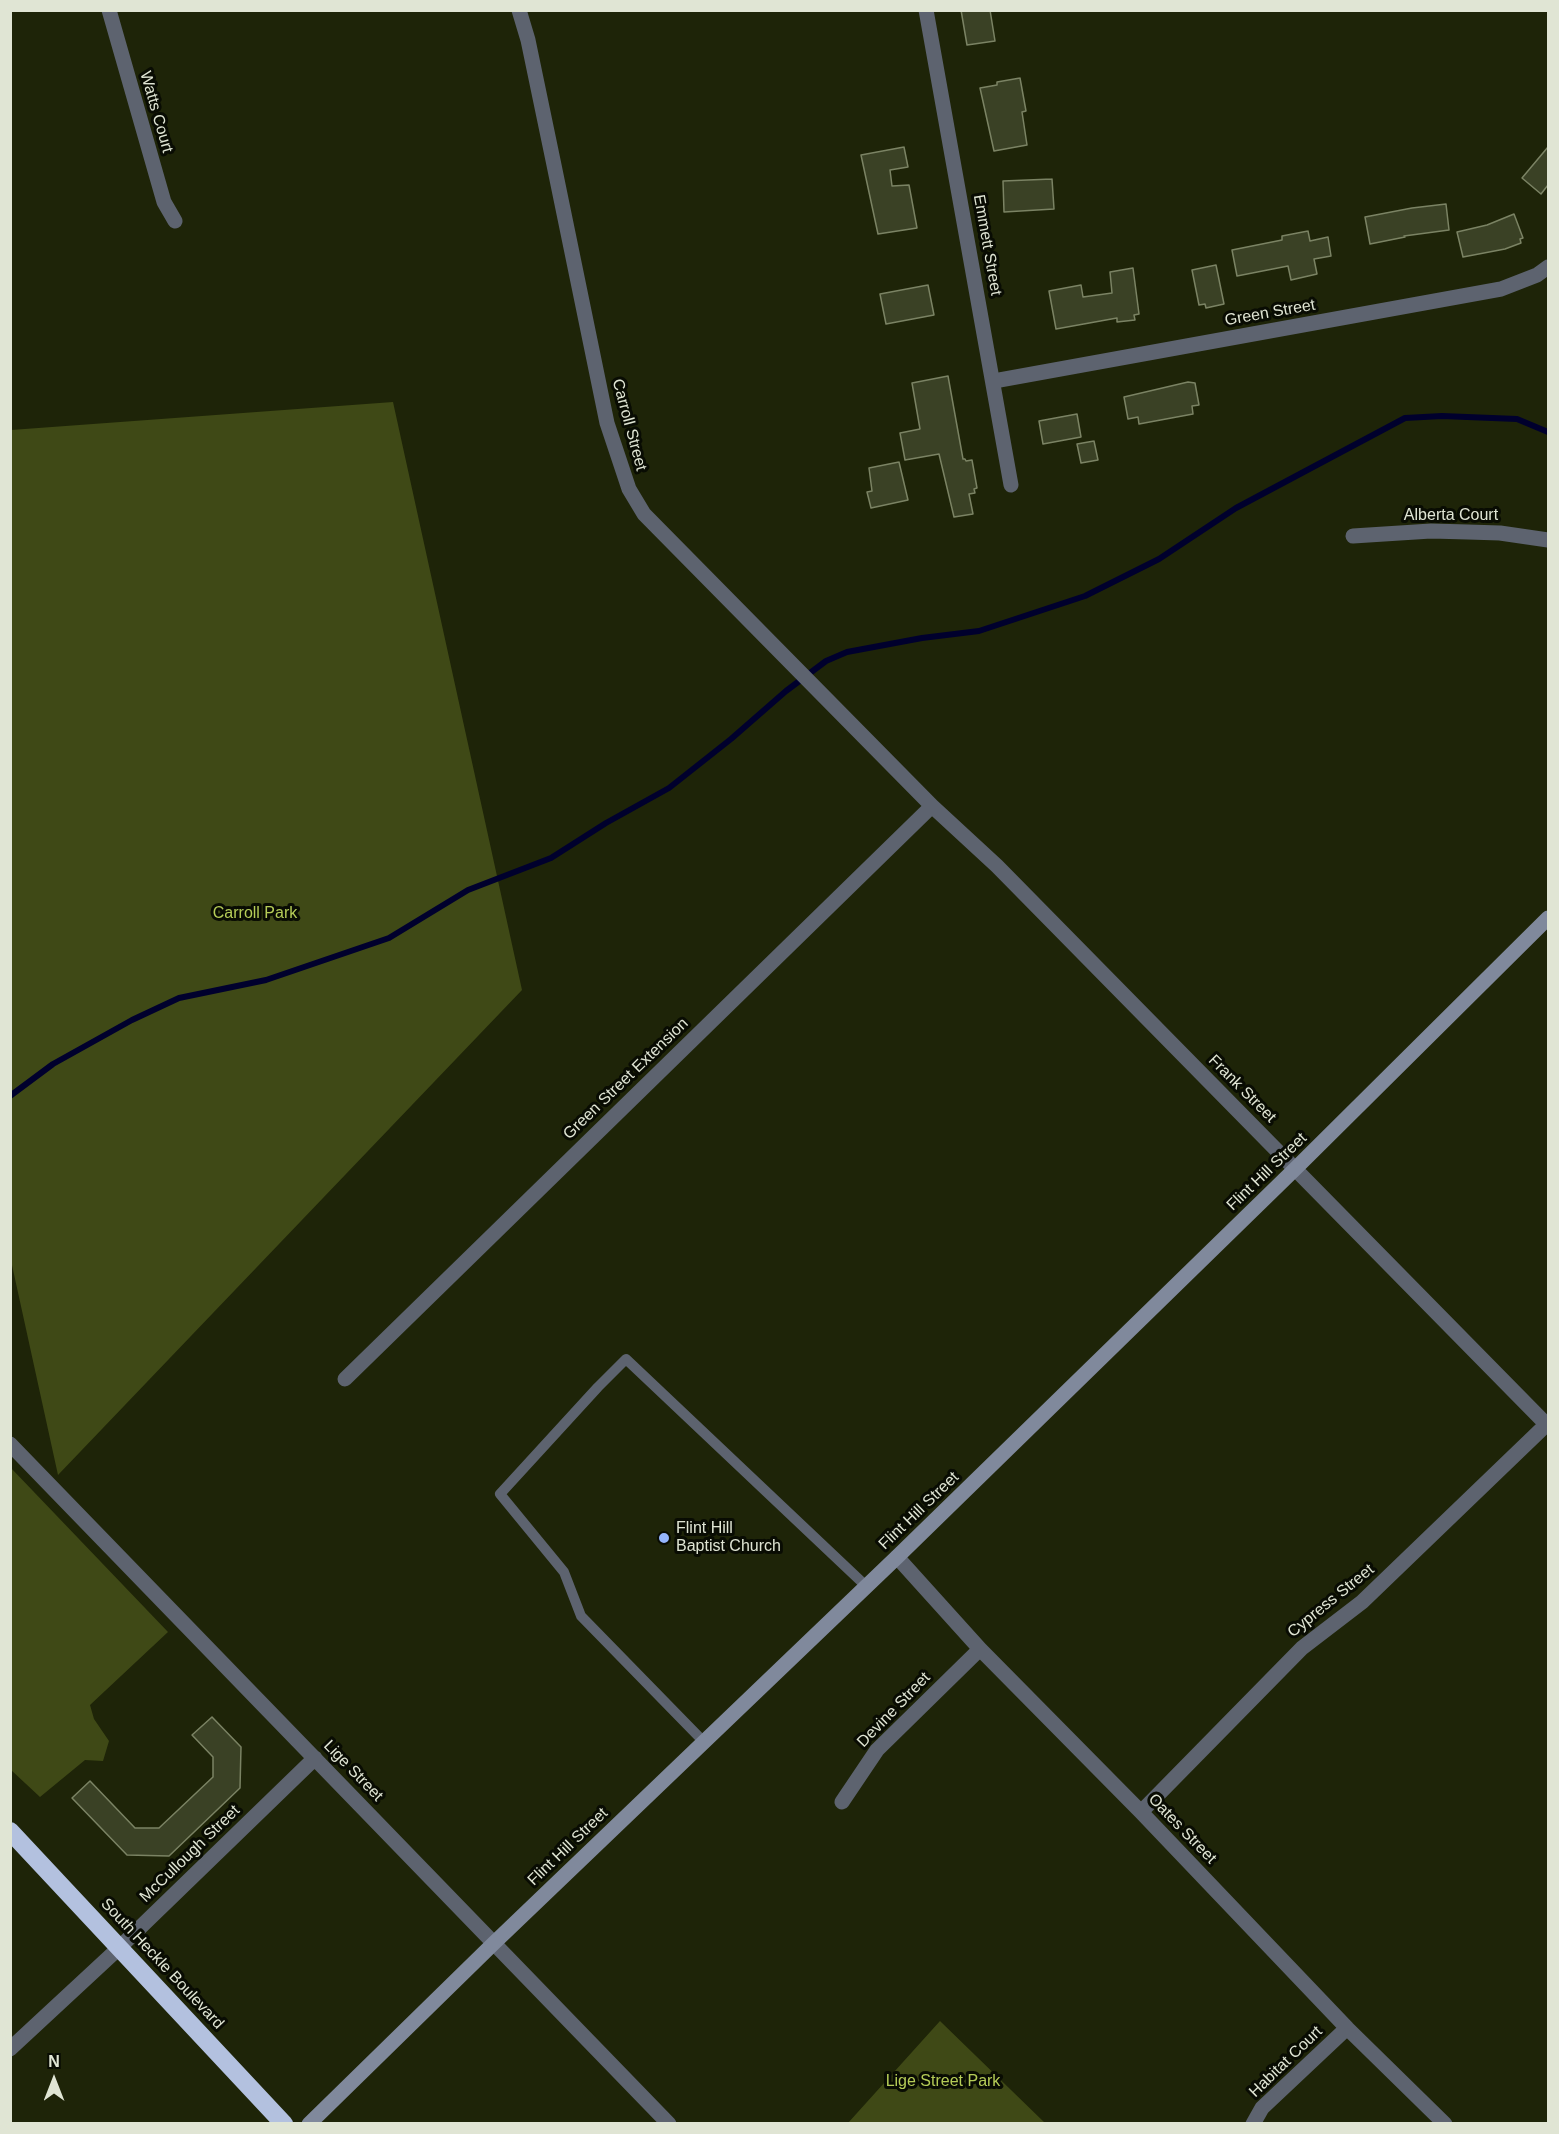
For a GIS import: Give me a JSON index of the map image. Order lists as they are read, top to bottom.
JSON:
{
  "streets": {
    "highway": ["South Heckle Boulevard"],
    "street": [
      "Watts Court",
      "Emmett Street",
      "Green Street",
      "Carroll Street",
      "Alberta Court",
      "Green Street Extension",
      "Frank Street",
      "Flint Hill Street",
      "Cypress Street",
      "Devine Street",
      "Lige Street",
      "Oates Street",
      "McCullough Street",
      "Habitat Court"
    ]
  },
  "crossings": [
    ["Emmett Street", "Green Street"],
    ["Carroll Street", "Green Street Extension"],
    ["Carroll Street", "Frank Street"],
    ["Green Street Extension", "Frank Street"],
    ["Frank Street", "Flint Hill Street"],
    ["Frank Street", "Cypress Street"],
    ["Flint Hill Street", "Lige Street"],
    ["Flint Hill Street", "Oates Street"],
    ["Cypress Street", "Oates Street"],
    ["Devine Street", "Oates Street"],
    ["Lige Street", "McCullough Street"],
    ["Oates Street", "Habitat Court"],
    ["McCullough Street", "South Heckle Boulevard"]
  ],
  "parks": ["Carroll Park", "Lige Street Park"],
  "places": ["Flint Hill Baptist Church"],
  "north": "top"
}
